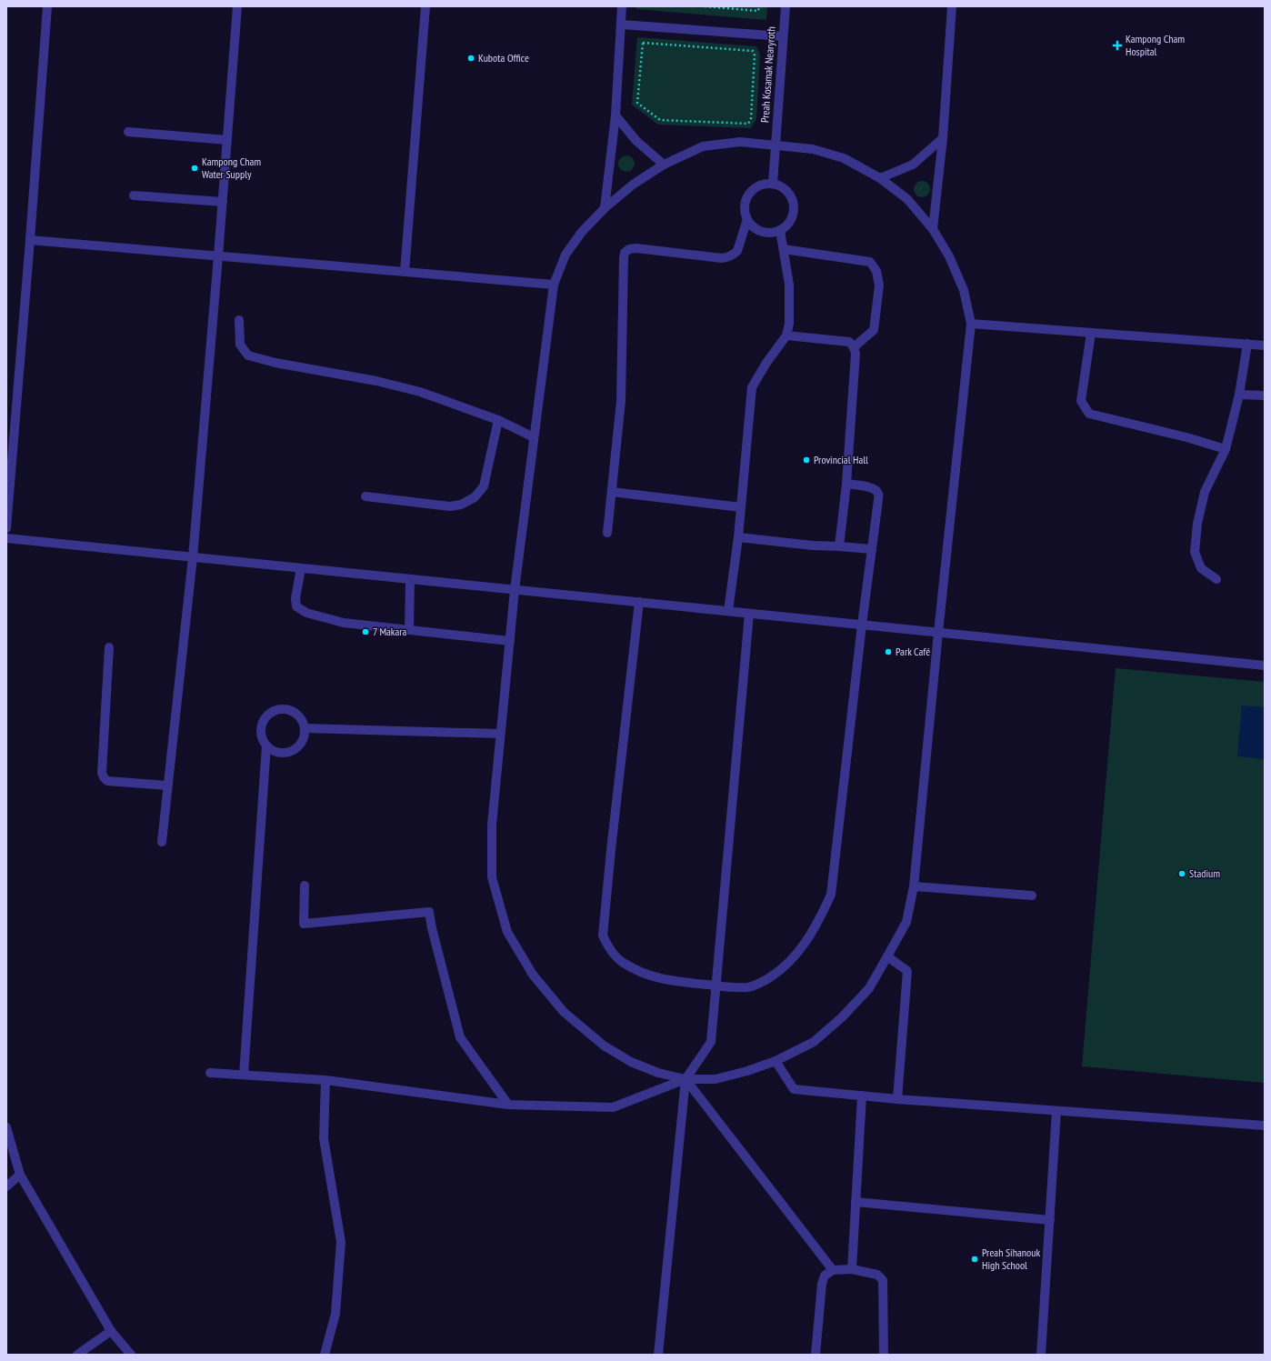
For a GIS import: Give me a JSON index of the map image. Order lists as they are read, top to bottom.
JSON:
{
  "streets": {
    "street": ["Preah Kosamak Nearyroth"]
  },
  "places": {
    "health": ["Kampong Cham Hospital"],
    "other": [
      "Kubota Office",
      "Kampong Cham Water Supply",
      "Provincial Hall",
      "7 Makara",
      "Park Café",
      "Stadium",
      "Preah Sihanouk High School"
    ]
  }
}
